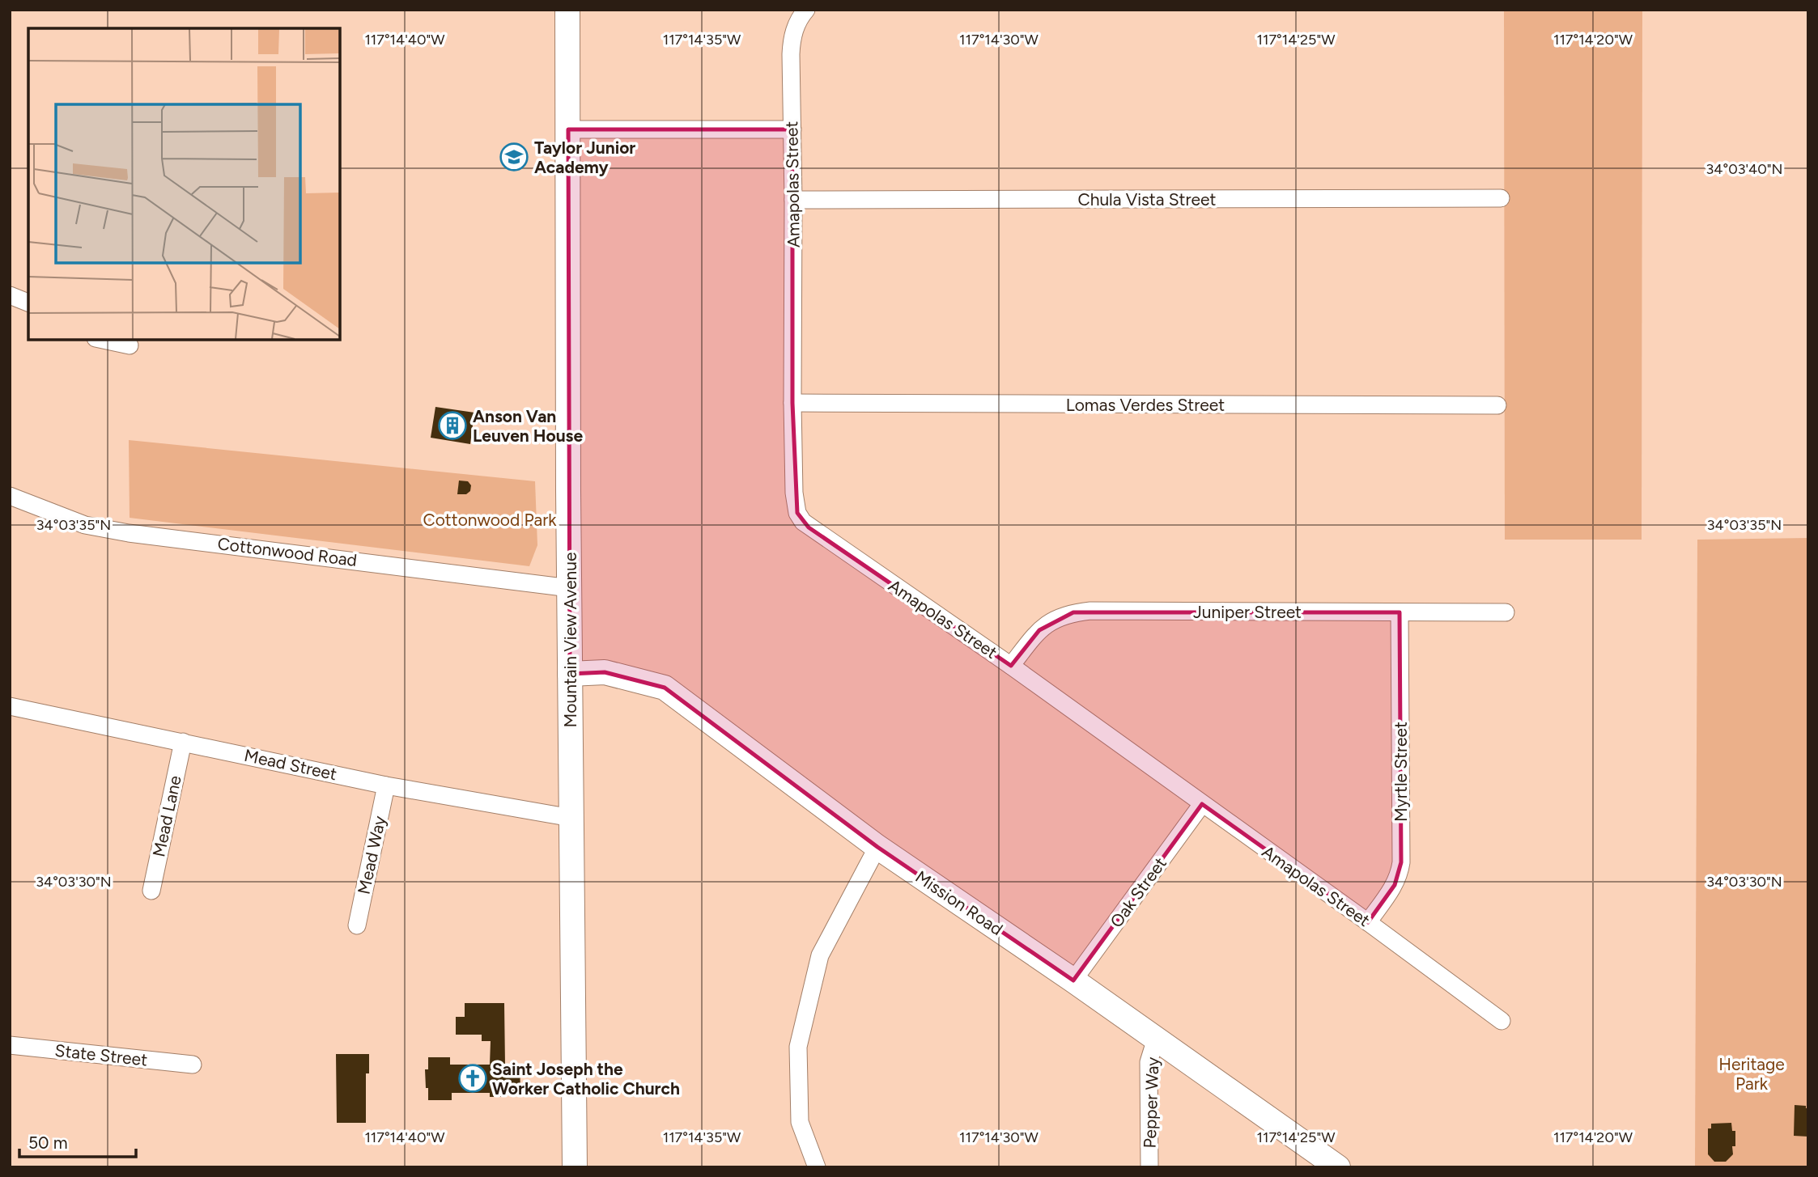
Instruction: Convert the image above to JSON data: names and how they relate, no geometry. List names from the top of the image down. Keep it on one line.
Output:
{"streets":{"main road":["Mountain View Avenue","Mission Road"],"street":["Amapolas Street","Chula Vista Street","Lomas Verdes Street","Cottonwood Road","Juniper Street","Mead Street","Myrtle Street","Mead Lane","Mead Way","Oak Street","State Street","Pepper Way"]},"crossings":[["Amapolas Street","Chula Vista Street"],["Amapolas Street","Lomas Verdes Street"],["Amapolas Street","Juniper Street"],["Amapolas Street","Myrtle Street"],["Amapolas Street","Oak Street"],["Cottonwood Road","Mountain View Avenue"],["Juniper Street","Myrtle Street"],["Mountain View Avenue","Mead Street"],["Mountain View Avenue","Mission Road"],["Mead Street","Mead Lane"],["Mead Street","Mead Way"],["Oak Street","Mission Road"],["Mission Road","Pepper Way"]],"parks":["Cottonwood Park","Heritage Park"],"places":{"school or university":["Taylor Junior Academy"],"building":["Anson Van Leuven House"],"church":["Saint Joseph the Worker Catholic Church"]},"scale_bar":"50 m","coordinates":["117°14'40\"W","117°14'35\"W","117°14'30\"W","117°14'25\"W","117°14'20\"W","34°03'40\"N","34°03'35\"N","34°03'30\"N"]}
